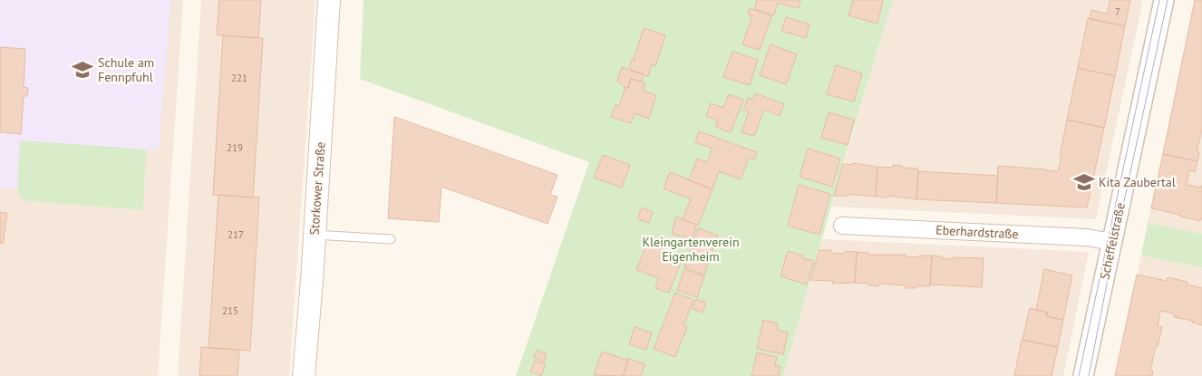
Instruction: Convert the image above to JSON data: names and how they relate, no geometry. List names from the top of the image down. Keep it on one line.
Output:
{"streets":{"main road":["Storkower Straße"],"street":["Eberhardstraße","Scheffelstraße"]},"crossings":[["Eberhardstraße","Scheffelstraße"]],"parks":["Kleingartenverein Eigenheim"],"places":{"school or university":["Schule am Fennpfuhl","Kita Zaubertal"]},"house_numbers":["7","221","219","217","215"]}
